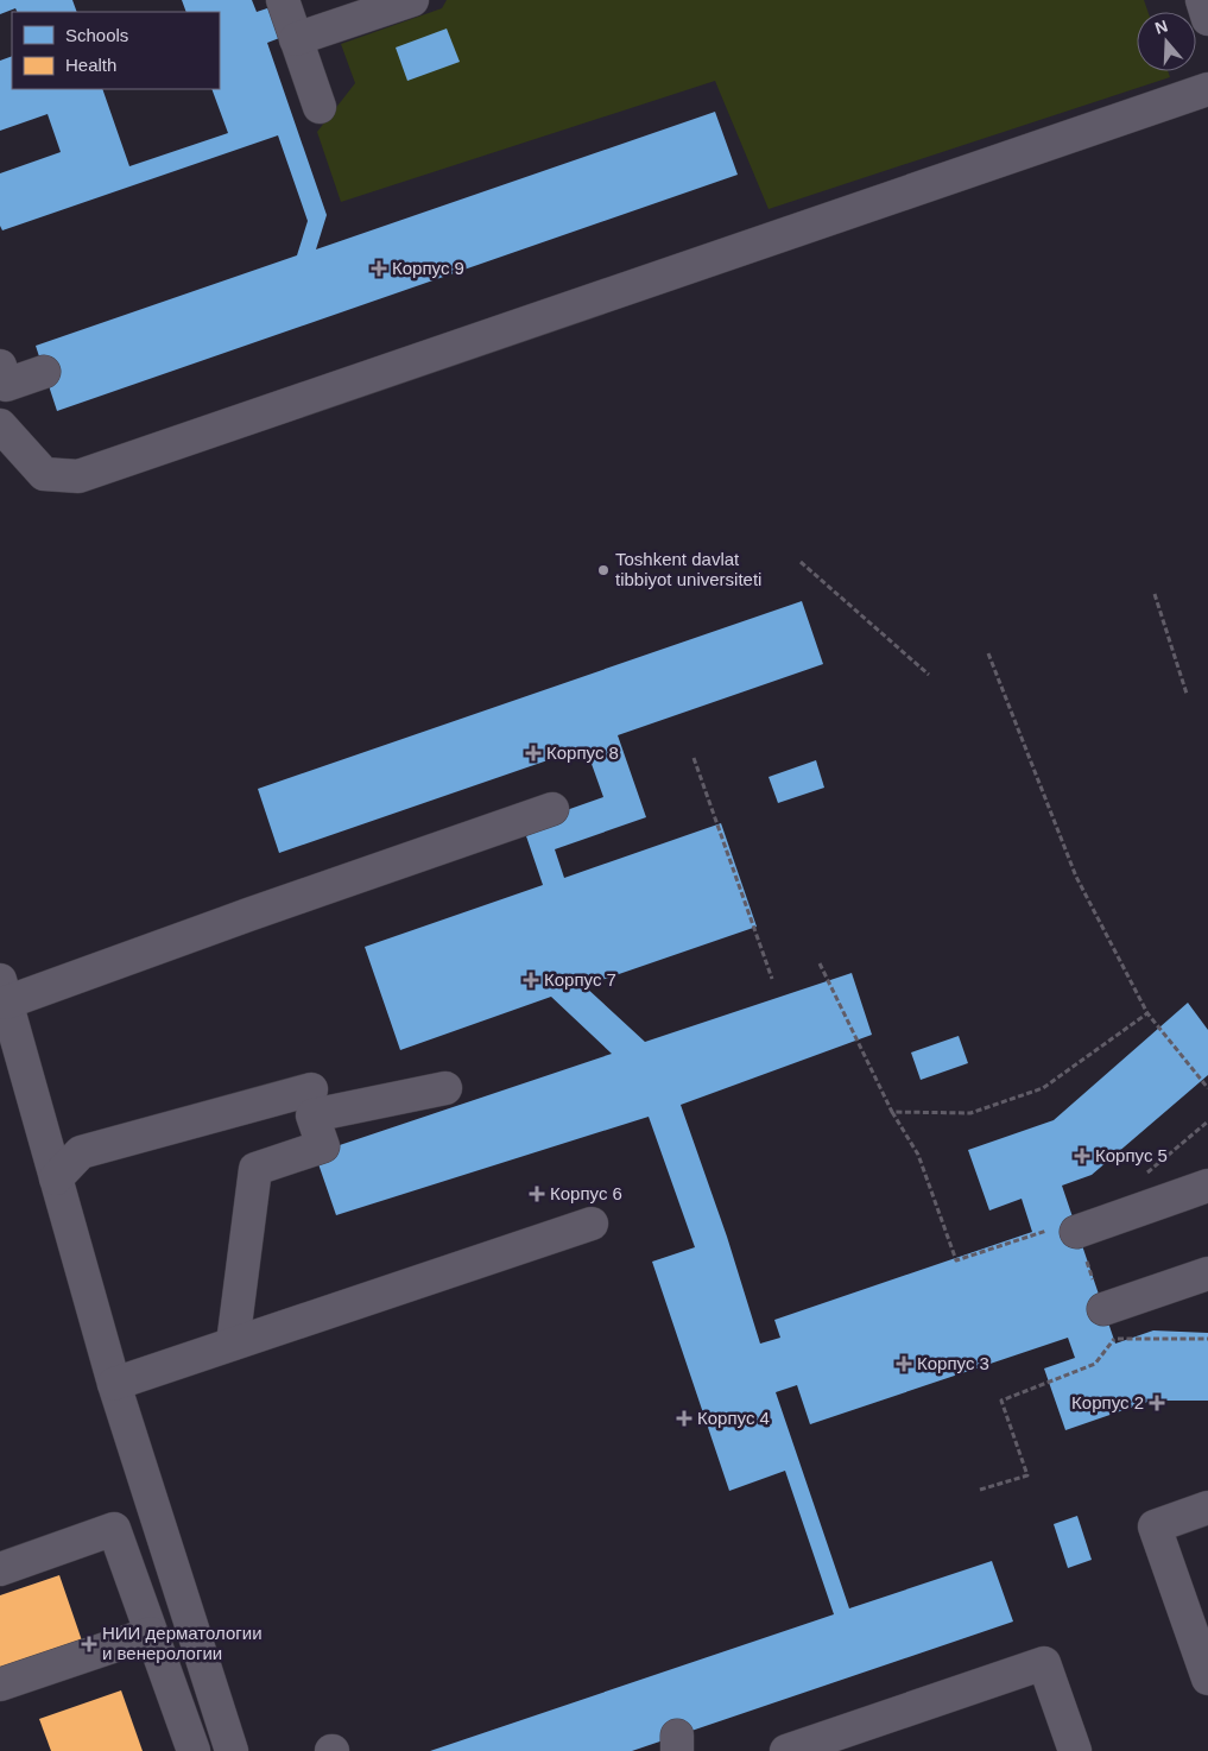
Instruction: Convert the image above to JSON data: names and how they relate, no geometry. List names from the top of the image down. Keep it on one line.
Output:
{"places":{"health":["Корпус 9","Корпус 8","Корпус 7","Корпус 5","Корпус 6","Корпус 3","Корпус 2","Корпус 4","НИИ дерматологии и венерологии"],"other":["Toshkent davlat tibbiyot universiteti"]},"legend":["Schools","Health"],"north":"top"}
